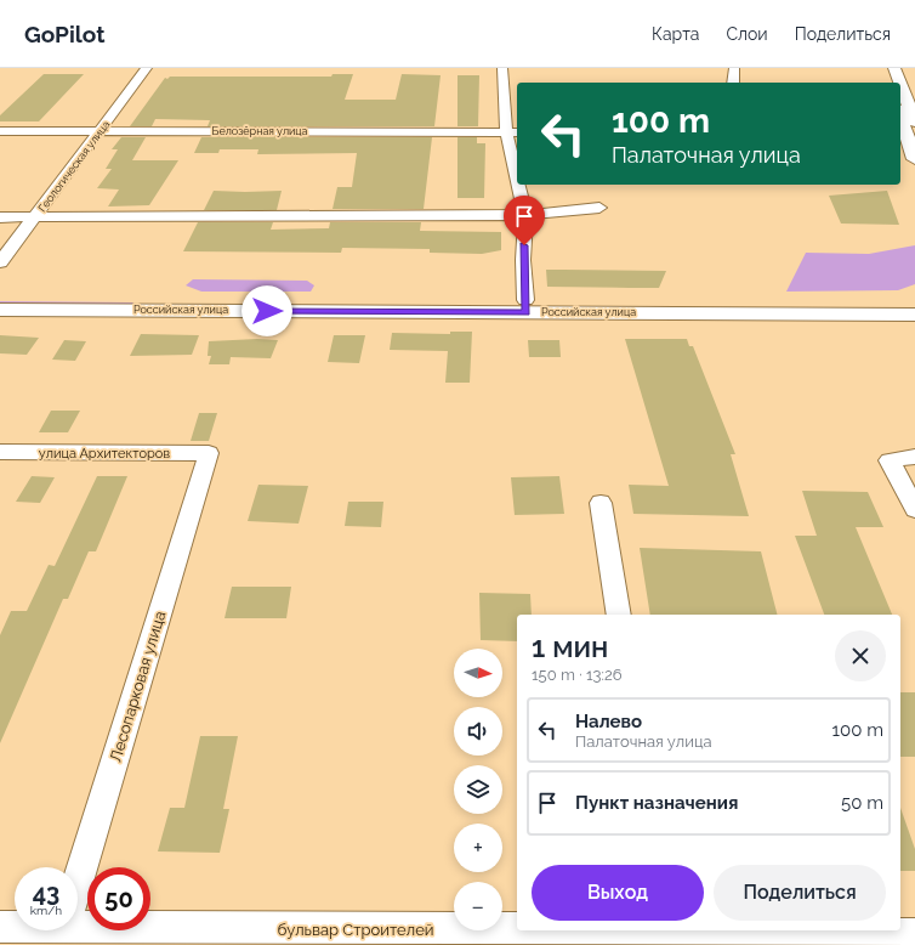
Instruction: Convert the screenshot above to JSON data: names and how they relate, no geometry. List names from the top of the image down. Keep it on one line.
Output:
{"streets":{"main road":["Российская улица"],"street":["Белозёрная улица","Геологическая улица","улица Архитекторов","Лесопарковая улица","бульвар Строителей"]},"crossings":[["Белозёрная улица","Геологическая улица"],["улица Архитекторов","Лесопарковая улица"]],"north":"right","page":{"header":"GoPilot","nav":["Карта","Слои","Поделиться"],"turn":["100 m","Палаточная улица"],"heading":["1 мин","150 m · 13:26"],"map_buttons":["+","−"],"list":[{"name":"Налево","note":"Палаточная улица","value":"100 m"},{"name":"Пункт назначения","value":"50 m"}],"buttons":["Выход","Поделиться"],"speed":"43 km/h","limit":"50"}}
